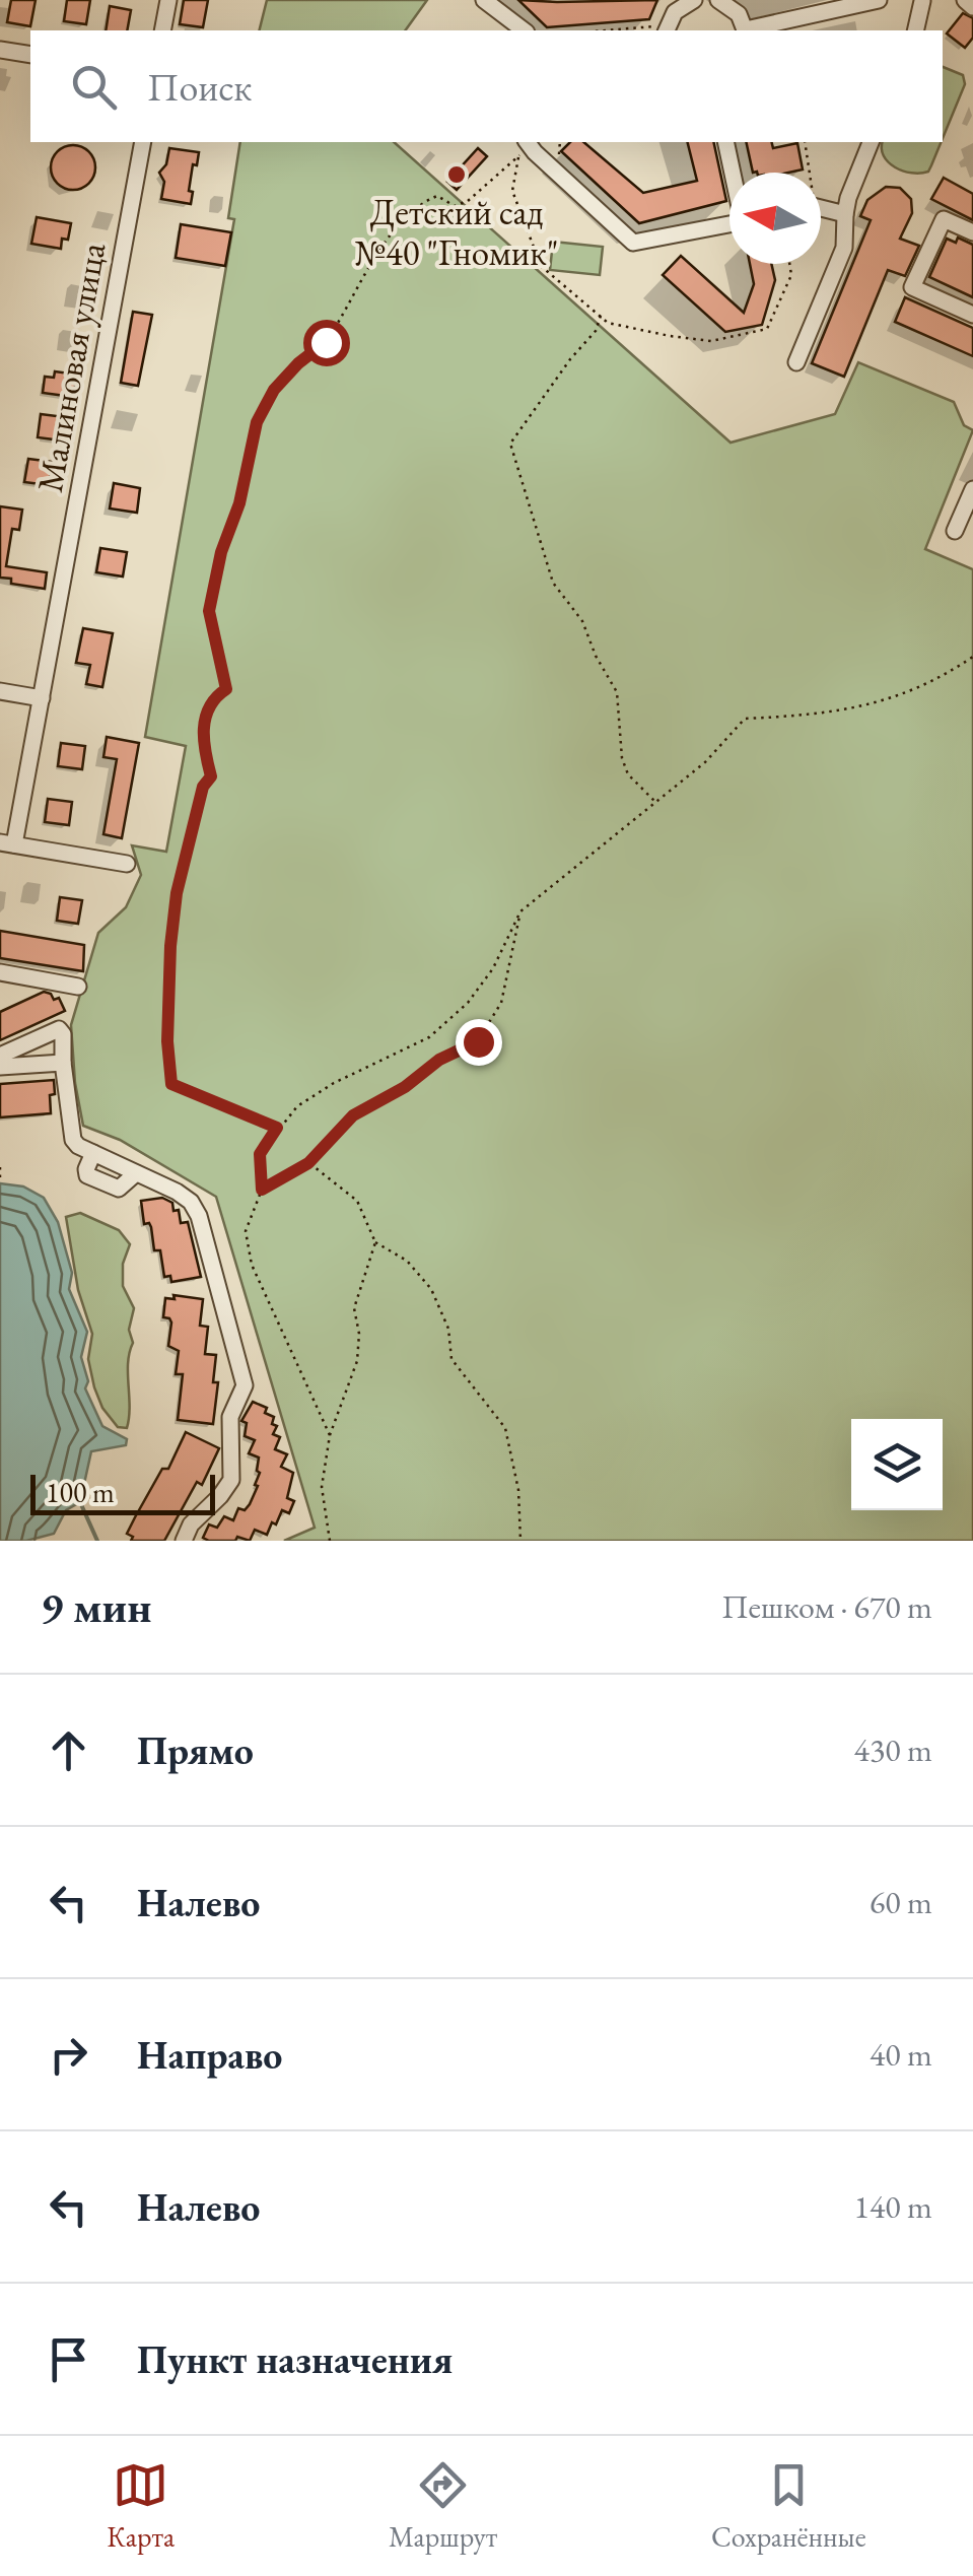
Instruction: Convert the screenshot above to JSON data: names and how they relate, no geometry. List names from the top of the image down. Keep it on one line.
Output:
{"streets":{"street":["Малиновая улица"]},"places":["Детский сад №40 \"Гномик\""],"scale_bar":"100 m","north":"left","page":{"search":"Поиск","scale":"100 m","heading":["9 мин","Пешком · 670 m"],"list":[["Прямо","430 m"],["Налево","60 m"],["Направо","40 m"],["Налево","140 m"],"Пункт назначения"],"nav":["Карта","Маршрут","Сохранённые"]}}
